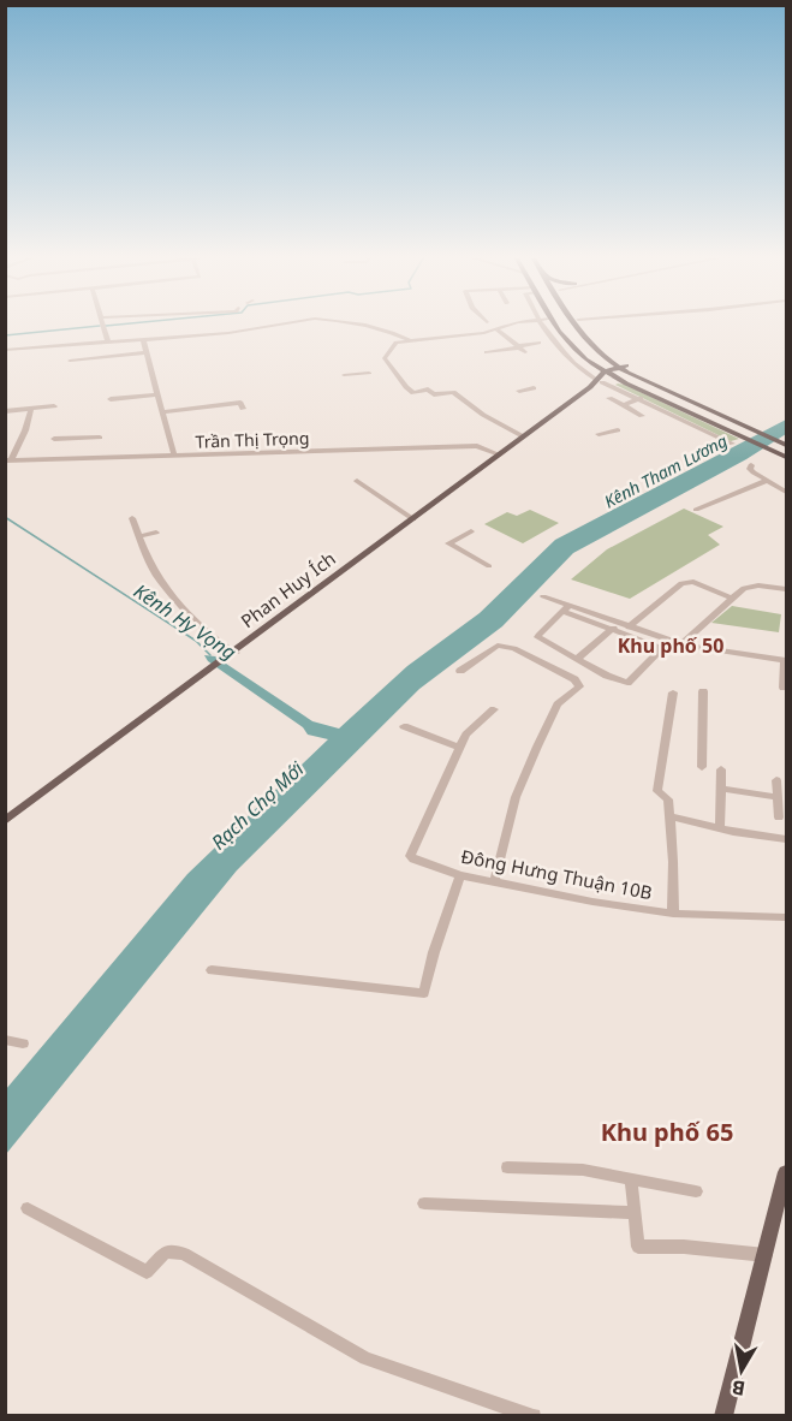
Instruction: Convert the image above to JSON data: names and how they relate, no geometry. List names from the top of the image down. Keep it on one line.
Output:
{"streets":{"main road":["Phan Huy Ích"],"street":["Trần Thị Trọng","Đông Hưng Thuận 10B"]},"crossings":[["Trần Thị Trọng","Phan Huy Ích"]],"districts":["Khu phố 50","Khu phố 65"],"water":["Kênh Tham Lương","Kênh Hy Vọng","Rạch Chợ Mới"],"north":"bottom"}
